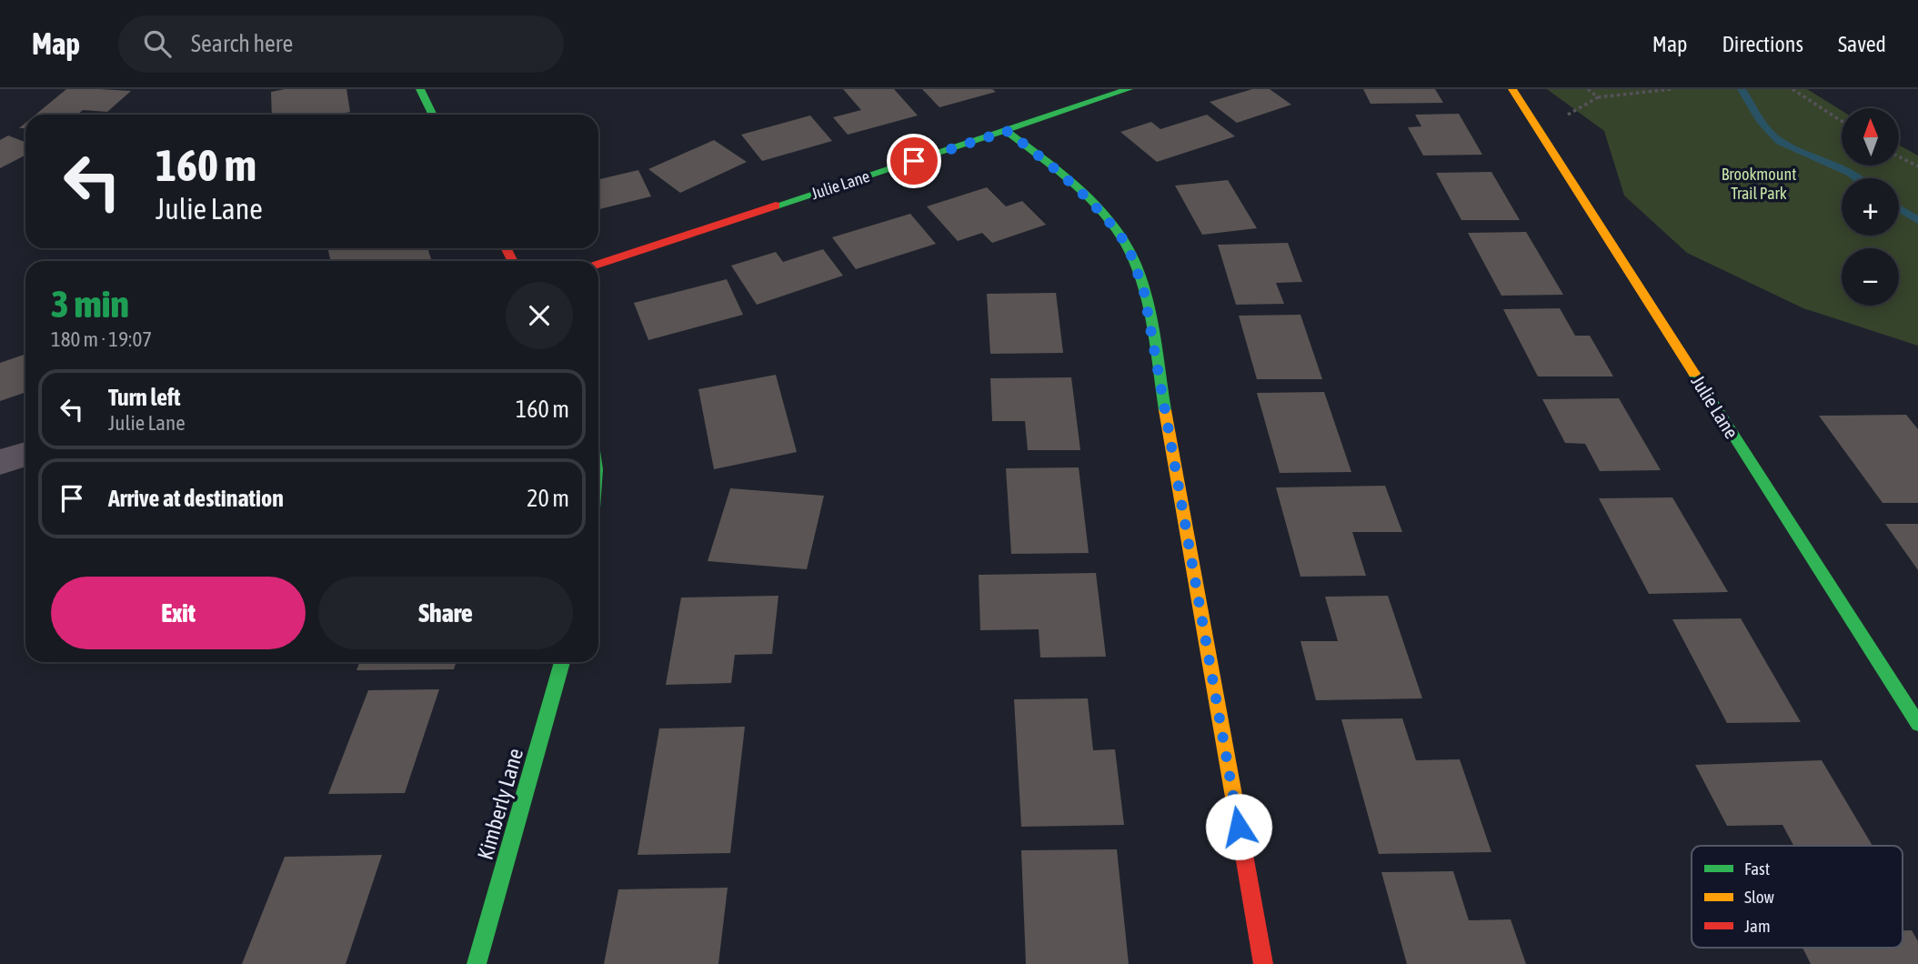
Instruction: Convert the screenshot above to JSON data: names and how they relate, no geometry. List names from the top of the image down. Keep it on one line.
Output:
{"streets":{"street":["Julie Lane","Kimberly Lane"]},"parks":["Brookmount Trail Park"],"legend":["Fast","Slow","Jam"],"north":"top","page":{"header":"Map","search":"Search here","nav":["Map","Directions","Saved"],"map_buttons":["+","−"],"turn":["160 m","Julie Lane"],"heading":["3 min","180 m · 19:07"],"list":[{"name":"Turn left","note":"Julie Lane","value":"160 m"},{"name":"Arrive at destination","value":"20 m"}],"buttons":["Exit","Share"]}}
